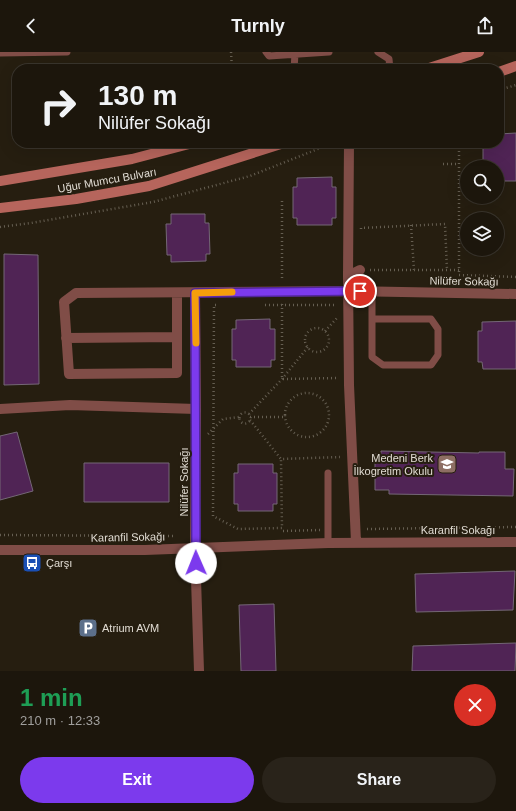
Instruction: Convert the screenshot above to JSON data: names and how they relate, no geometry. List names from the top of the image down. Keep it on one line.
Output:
{"streets":{"main road":["Uğur Mumcu Bulvarı"],"street":["Nilüfer Sokağı","Karanfil Sokağı"]},"crossings":[["Nilüfer Sokağı","Karanfil Sokağı"]],"places":{"school or university":["Medeni Berk İlkogretim Okulu"],"bus stop":["Çarşı"],"parking":["Atrium AVM"]},"page":{"header":"Turnly","turn":["130 m","Nilüfer Sokağı"],"heading":["1 min","210 m · 12:33"],"buttons":["Exit","Share"]}}
